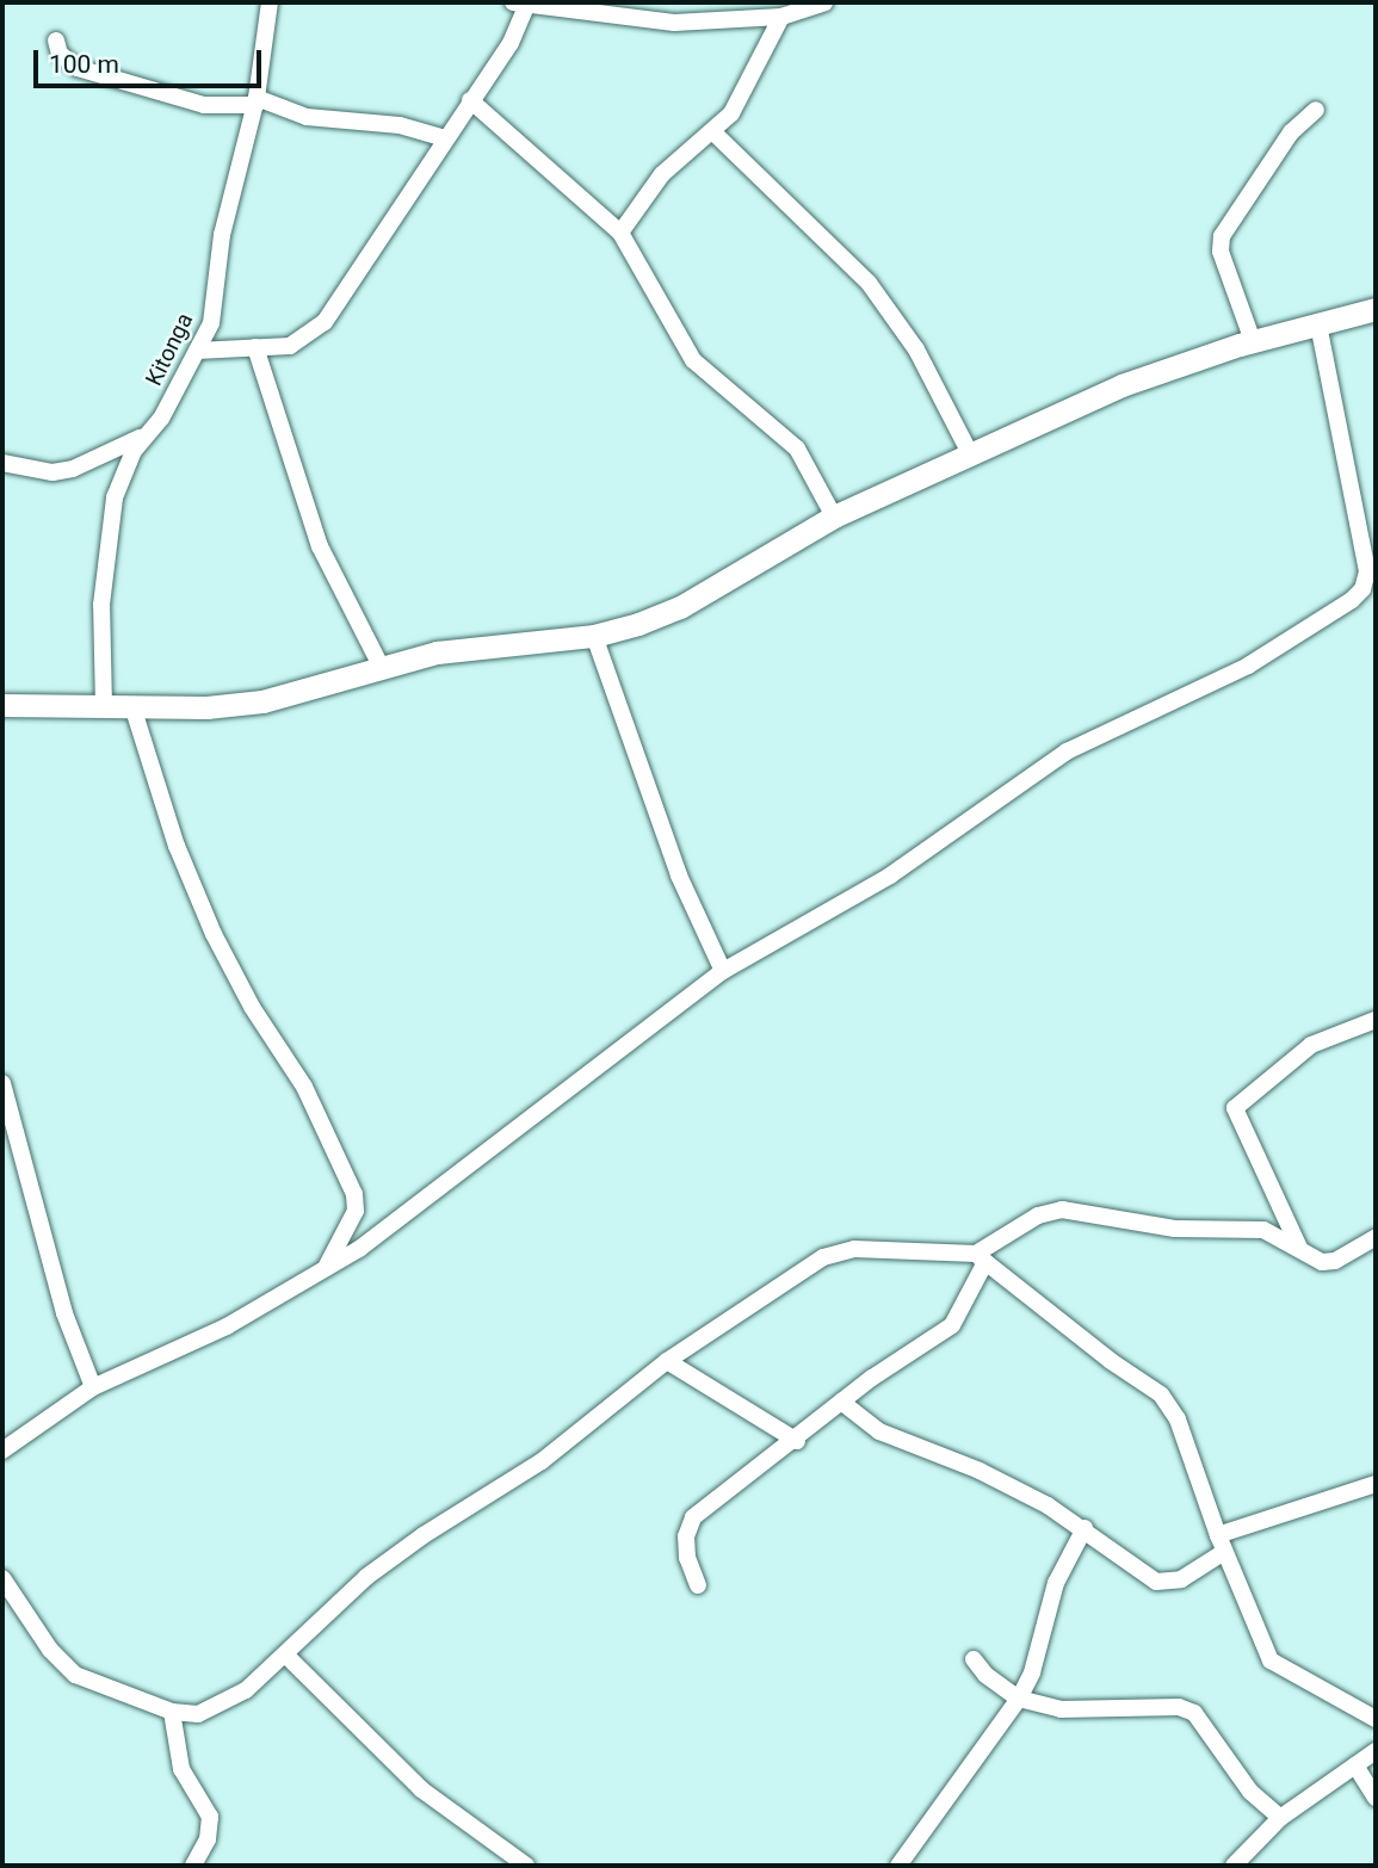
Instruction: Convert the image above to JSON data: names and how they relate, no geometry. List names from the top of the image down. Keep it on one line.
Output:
{"streets":{"street":["Kitonga"]},"scale_bar":"100 m"}
